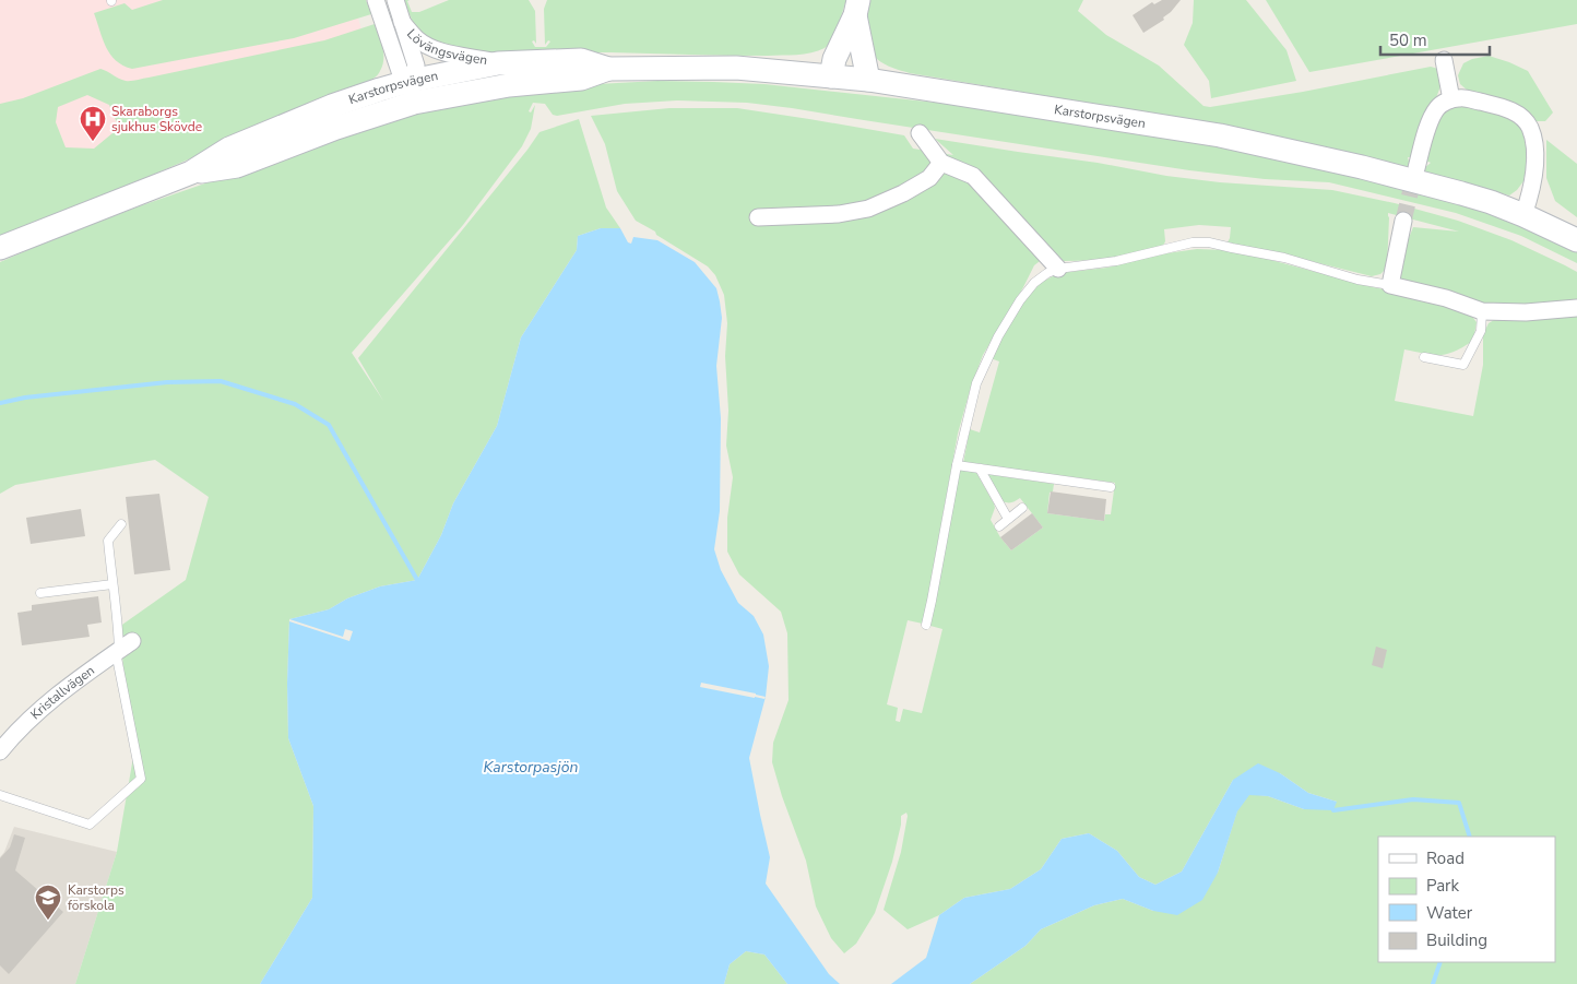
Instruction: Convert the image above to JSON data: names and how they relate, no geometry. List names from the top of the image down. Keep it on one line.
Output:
{"streets":{"main road":["Karstorpsvägen"],"street":["Lövängsvägen","Kristallvägen"]},"crossings":[["Lövängsvägen","Karstorpsvägen"]],"water":["Karstorpasjön"],"places":{"hospital":["Skaraborgs sjukhus Skövde"],"school or university":["Karstorps förskola"]},"legend":["Road","Park","Water","Building"],"scale_bar":"50 m"}
